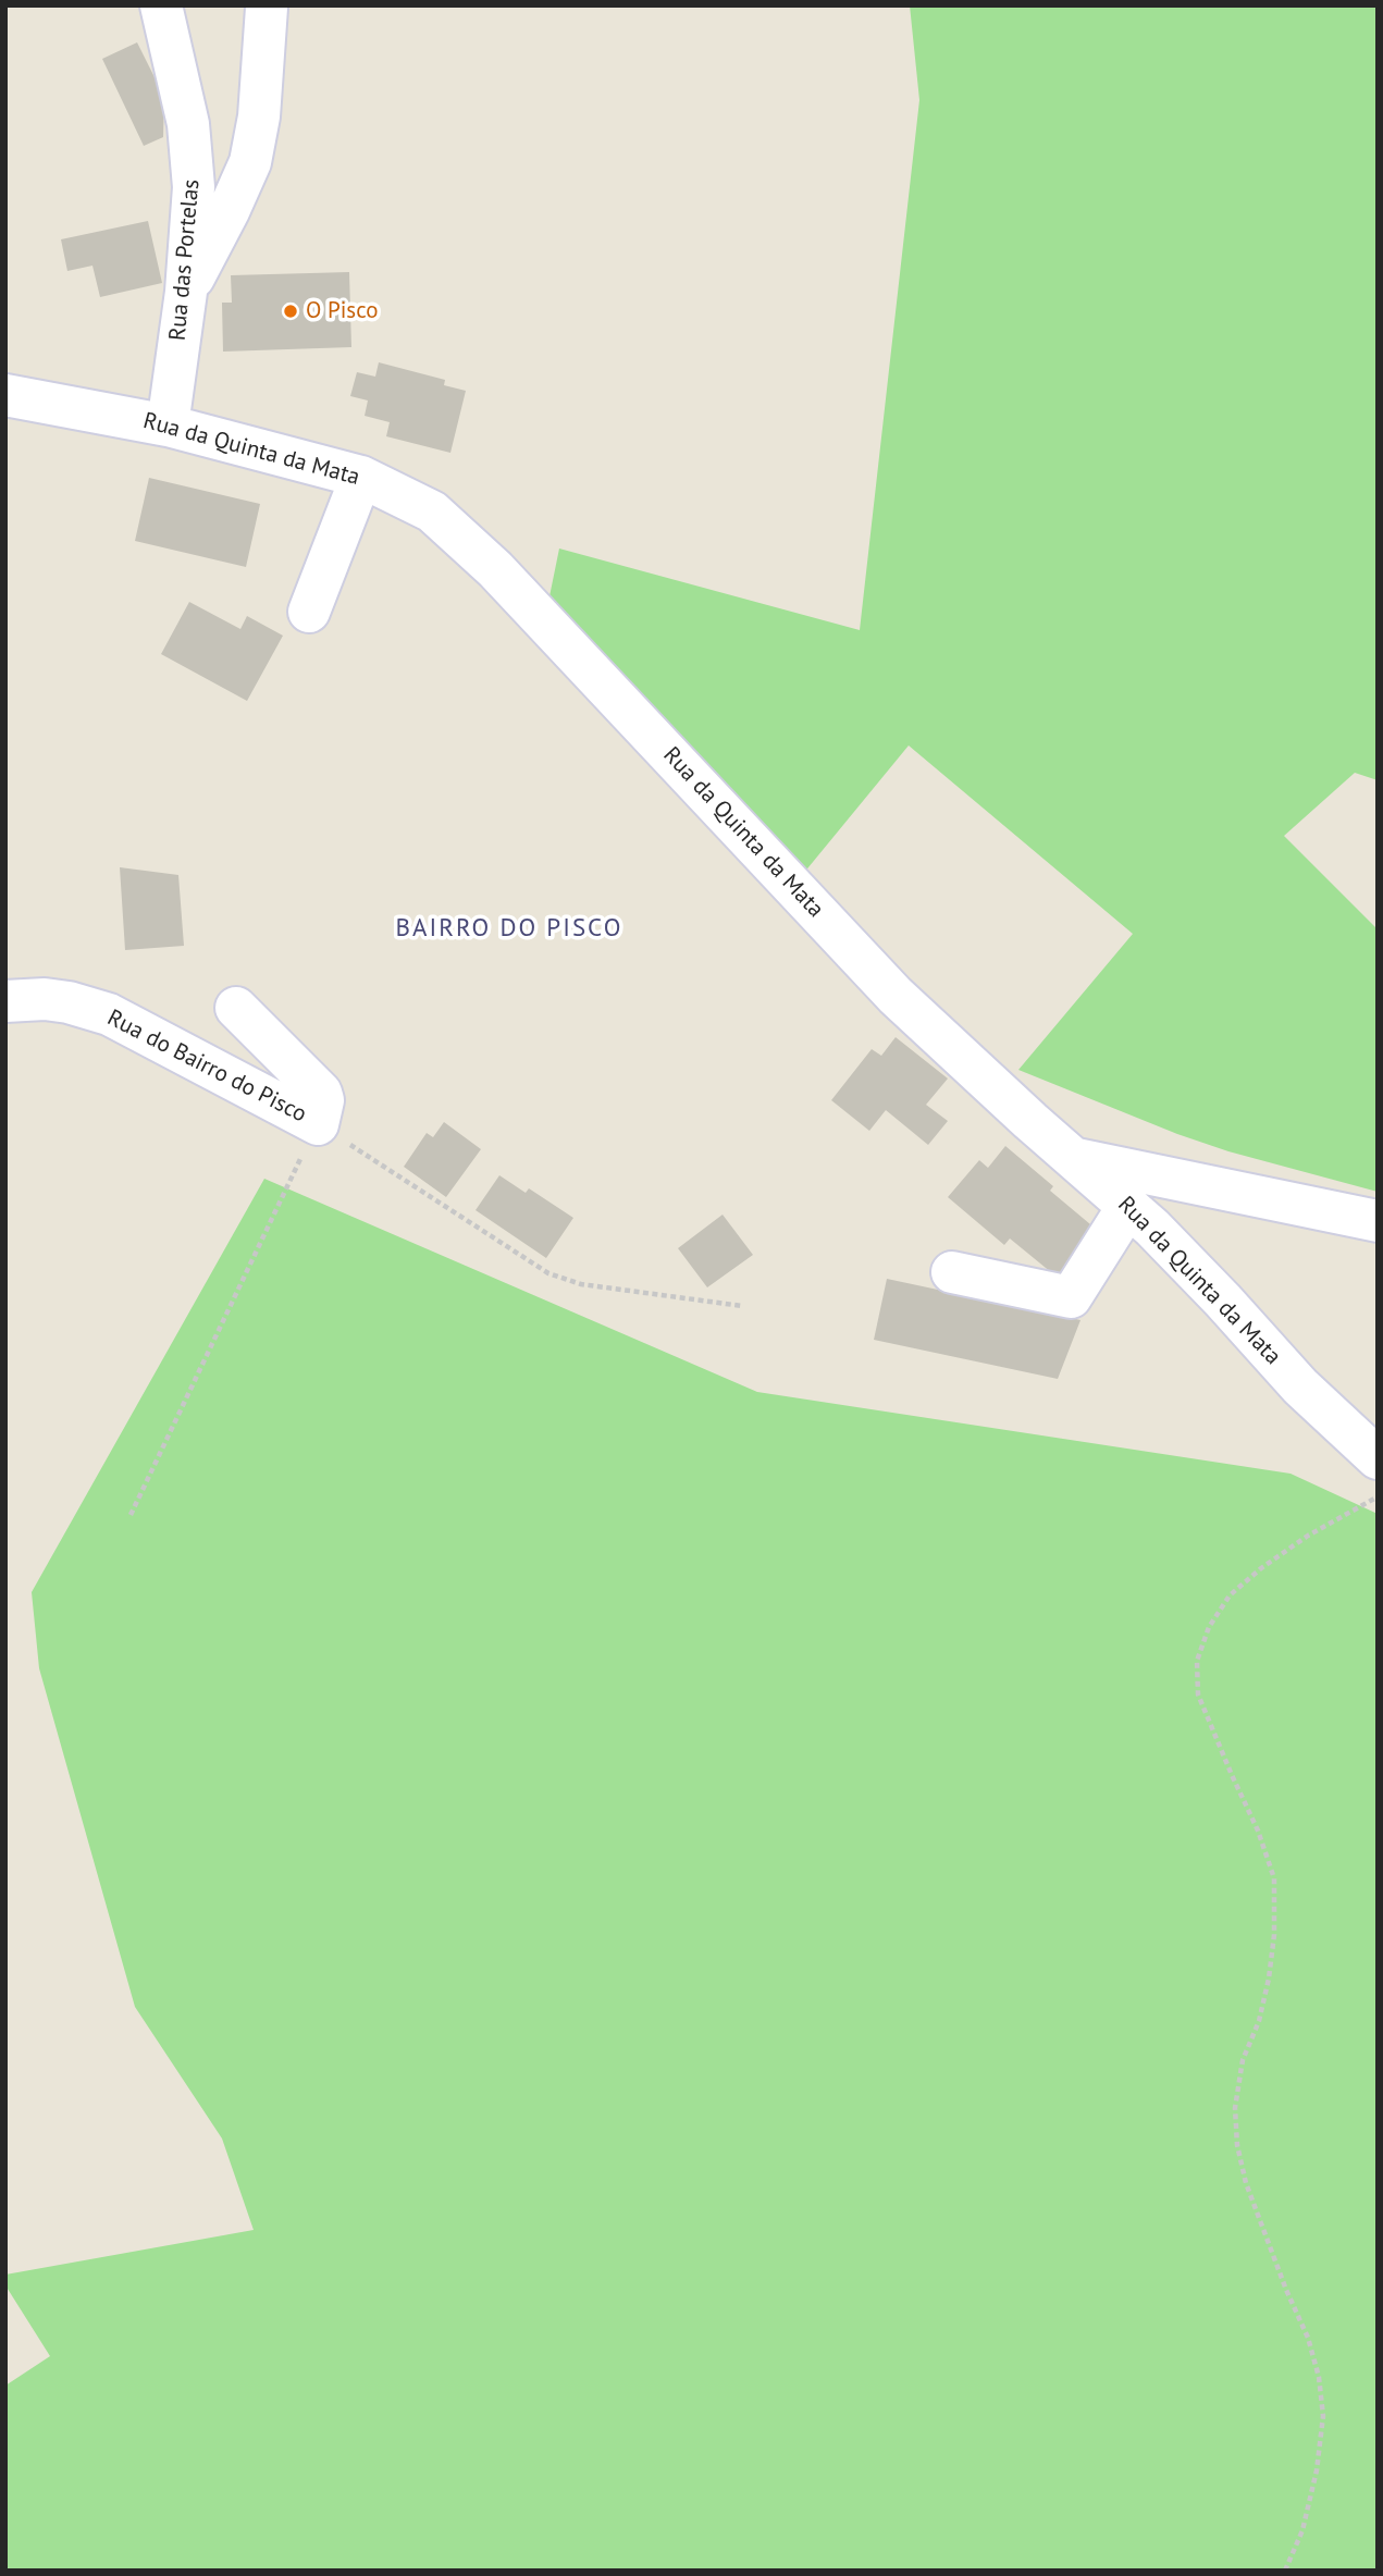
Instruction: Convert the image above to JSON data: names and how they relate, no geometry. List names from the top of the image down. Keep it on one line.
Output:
{"streets":{"street":["Rua das Portelas","Rua da Quinta da Mata","Rua do Bairro do Pisco"]},"crossings":[["Rua das Portelas","Rua da Quinta da Mata"]],"districts":["BAIRRO DO PISCO"],"places":["O Pisco"]}
